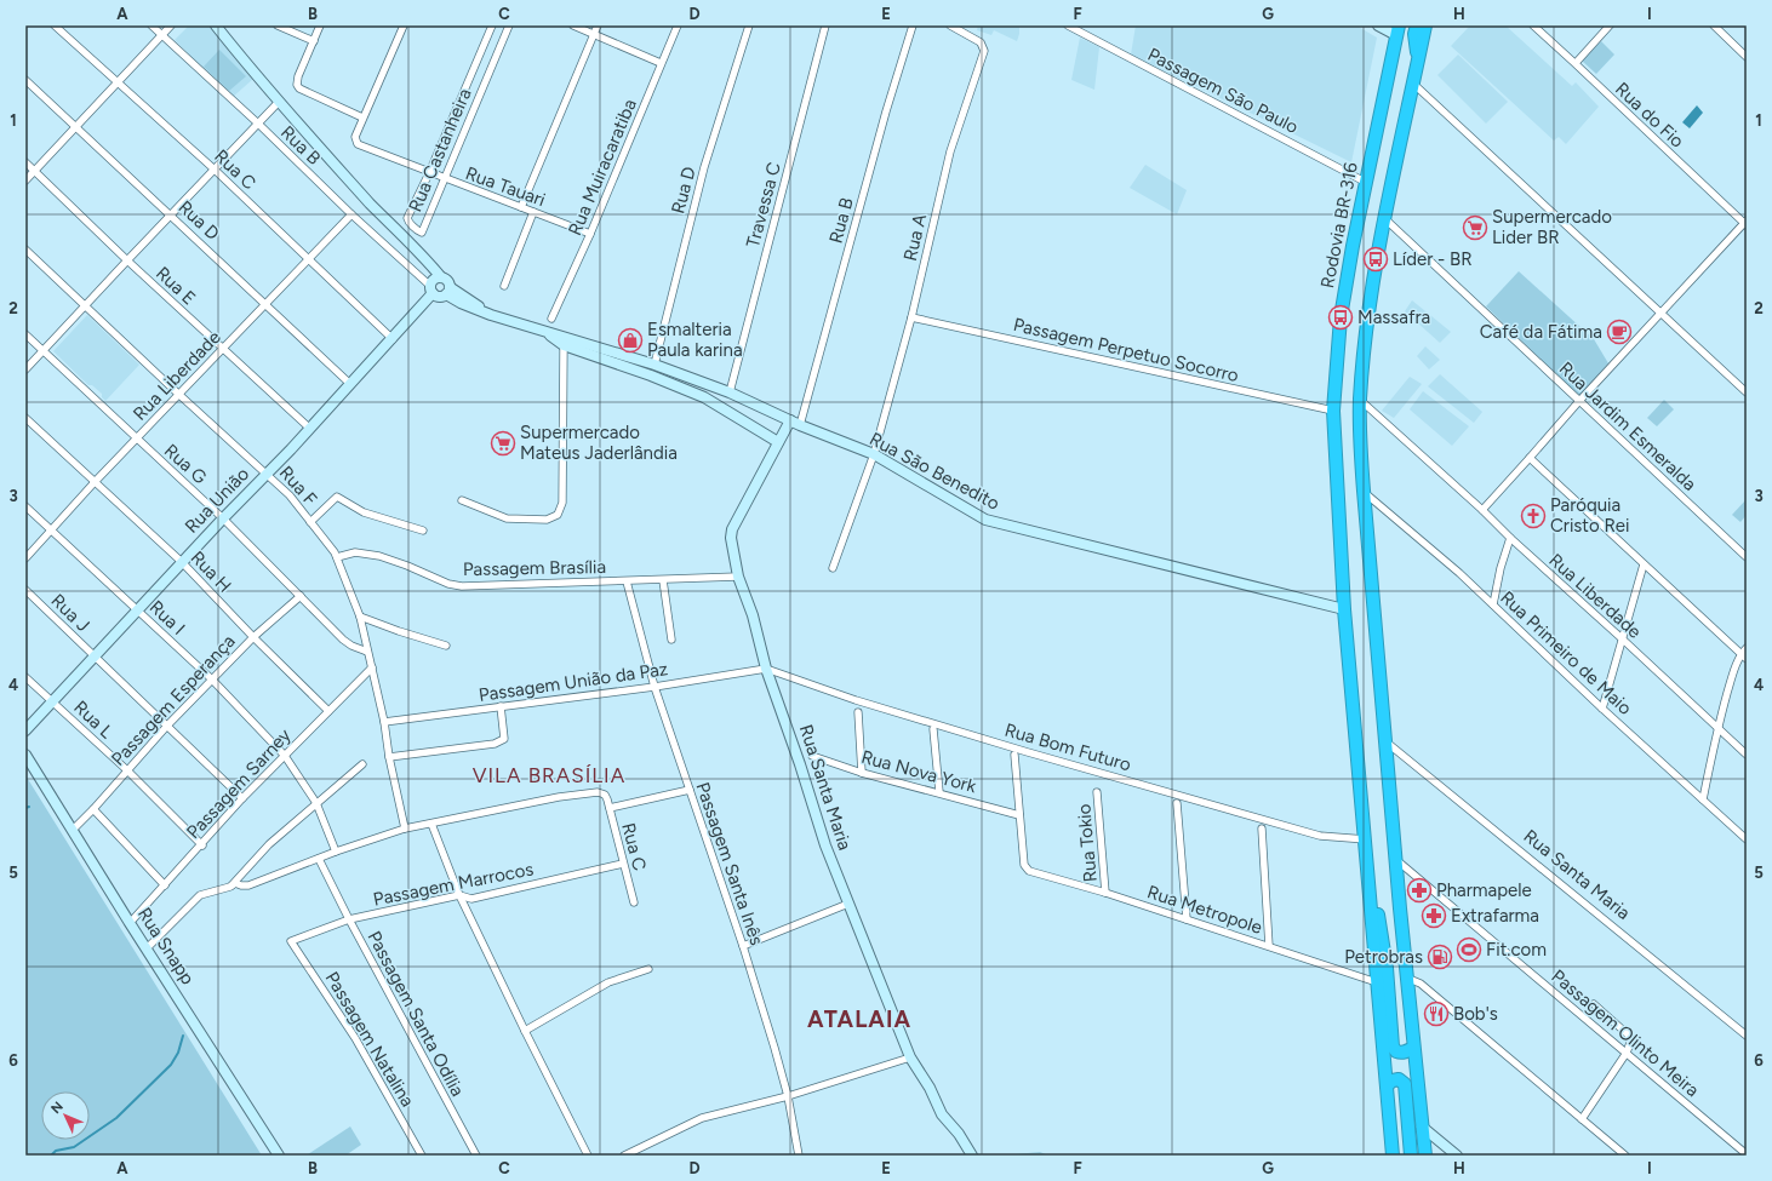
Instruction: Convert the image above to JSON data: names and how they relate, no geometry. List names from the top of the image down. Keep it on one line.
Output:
{"streets":{"highway":["Rodovia BR-316"],"street":["Passagem São Paulo","Rua do Fio","Rua B","Rua Castanheira","Rua Muiracaratiba","Rua C","Rua Tauari","Rua D","Travessa C","Rua A","Rua E","Passagem Perpetuo Socorro","Rua Liberdade","Rua Jardim Esmeralda","Rua G","Rua São Benedito","Rua F","Rua União","Passagem Brasília","Rua H","Rua J","Rua I","Rua Primeiro de Maio","Passagem União da Paz","Passagem Esperança","Rua L","Rua Bom Futuro","Rua Nova York","Passagem Sarney","Rua Santa Maria","Rua Tokio","Passagem Santa Inês","Passagem Marrocos","Rua Metropole","Rua Snapp","Passagem Santa Odília","Passagem Olinto Meira","Passagem Natalina"]},"crossings":[["Passagem São Paulo","Rodovia BR-316"],["Rua B","Rua Liberdade"],["Rua B","Rua São Benedito"],["Rua B","Rua União"],["Rua Castanheira","Rua Tauari"],["Rua Muiracaratiba","Rua Tauari"],["Rua C","Rua Liberdade"],["Rua C","Rua União"],["Rua C","Passagem Marrocos"],["Rua D","Rua Liberdade"],["Rua D","Rua São Benedito"],["Rua D","Rua União"],["Travessa C","Rua São Benedito"],["Rodovia BR-316","Passagem Perpetuo Socorro"],["Rodovia BR-316","Rua São Benedito"],["Rodovia BR-316","Rua Bom Futuro"],["Rodovia BR-316","Rua Metropole"],["Rua A","Passagem Perpetuo Socorro"],["Rua A","Rua São Benedito"],["Rua E","Rua Liberdade"],["Rua E","Rua União"],["Rua Liberdade","Rua G"],["Rua Liberdade","Rua F"],["Rua Liberdade","Rua H"],["Rua Liberdade","Rua I"],["Rua G","Rua F"],["Rua G","Rua União"],["Rua G","Passagem Esperança"],["Rua São Benedito","Rua União"],["Rua São Benedito","Rua Santa Maria"],["Rua F","Rua União"],["Rua F","Passagem Brasília"],["Rua F","Passagem União da Paz"],["Rua F","Passagem Sarney"],["Rua União","Rua H"],["Rua União","Rua J"],["Rua União","Rua I"],["Rua União","Rua L"],["Passagem Brasília","Rua Santa Maria"],["Passagem Brasília","Passagem Santa Inês"],["Rua H","Passagem Esperança"],["Rua H","Passagem Sarney"],["Rua I","Passagem Esperança"],["Rua I","Passagem Sarney"],["Passagem União da Paz","Rua Bom Futuro"],["Passagem União da Paz","Rua Santa Maria"],["Passagem União da Paz","Passagem Santa Inês"],["Passagem Esperança","Rua L"],["Passagem Esperança","Rua Snapp"],["Rua L","Passagem Sarney"],["Rua Bom Futuro","Rua Santa Maria"],["Rua Nova York","Rua Metropole"],["Passagem Sarney","Rua Snapp"],["Rua Tokio","Rua Metropole"],["Passagem Marrocos","Passagem Santa Odília"],["Passagem Marrocos","Passagem Natalina"]],"districts":["VILA BRASÍLIA","ATALAIA"],"places":{"supermarket":["Supermercado Lider BR","Supermercado Mateus Jaderlândia"],"bus stop":["Líder - BR","Massafra"],"cafe":["Café da Fátima"],"shop":["Esmalteria Paula karina"],"church":["Paróquia Cristo Rei"],"pharmacy":["Pharmapele","Extrafarma"],"sports":["Fit.com"],"fuel station":["Petrobras"],"restaurant":["Bob's"]},"north":"top left","grid":{"columns":["A","B","C","D","E","F","G","H","I"],"rows":["1","2","3","4","5","6"]}}
